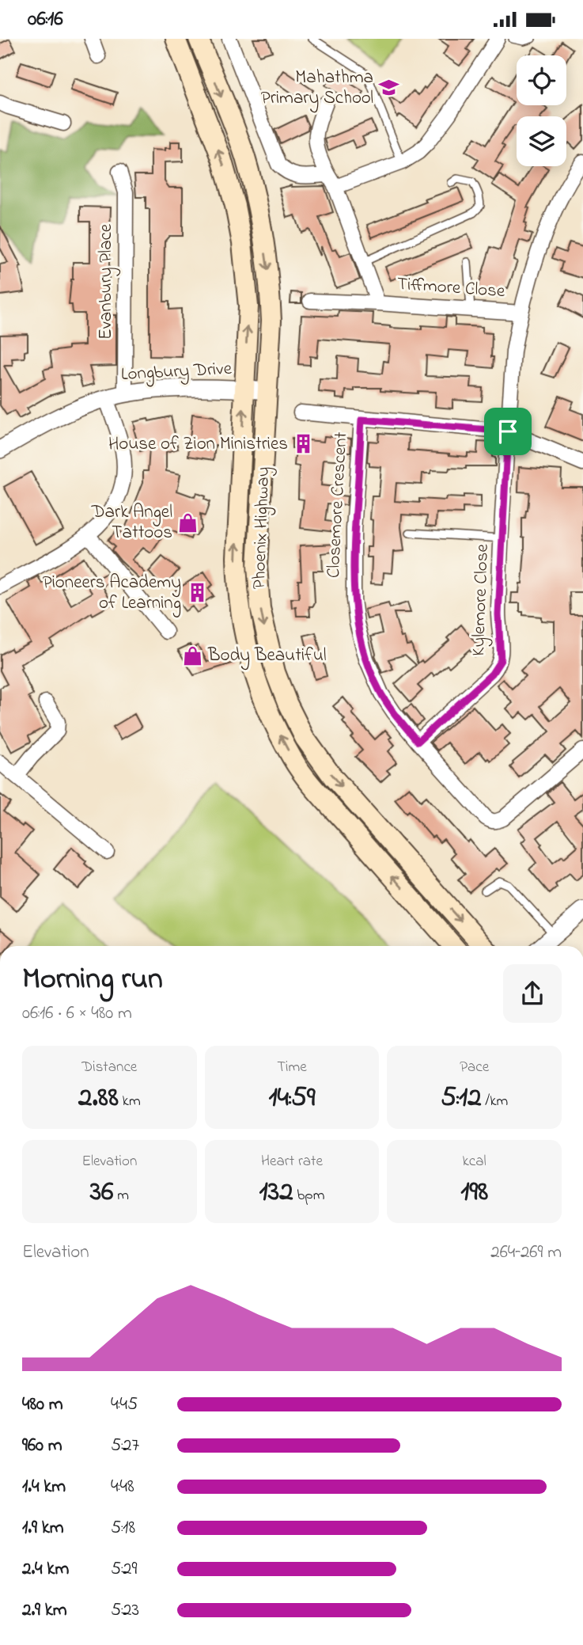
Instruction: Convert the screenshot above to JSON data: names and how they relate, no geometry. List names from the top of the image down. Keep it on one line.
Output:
{"streets":{"main road":["Phoenix Highway"],"street":["Evanbury Place","Tiffmore Close","Longbury Drive","Closemore Crescent","Kylemore Close"]},"crossings":[["Evanbury Place","Longbury Drive"],["Tiffmore Close","Kylemore Close"],["Longbury Drive","Phoenix Highway"],["Closemore Crescent","Kylemore Close"]],"places":{"school or university":["Mahathma Primary School"],"building":["House of Zion Ministries","Pioneers Academy of Learning"],"shop":["Dark Angel Tattoos","Body Beautiful"]},"page":{"status":"06:16","heading":["Morning run","06:16 · 6 × 480 m"],"stats":[["Distance","2.88 km"],["Time","14:59"],["Pace","5:12 /km"],["Elevation","36 m"],["Heart rate","132 bpm"],["kcal","198"]],"chart":["Elevation","264–269 m"],"list":[{"name":"480 m","note":"4:45"},{"name":"960 m","note":"5:27"},{"name":"1.4 km","note":"4:48"},{"name":"1.9 km","note":"5:18"},{"name":"2.4 km","note":"5:29"},{"name":"2.9 km","note":"5:23"}]}}
